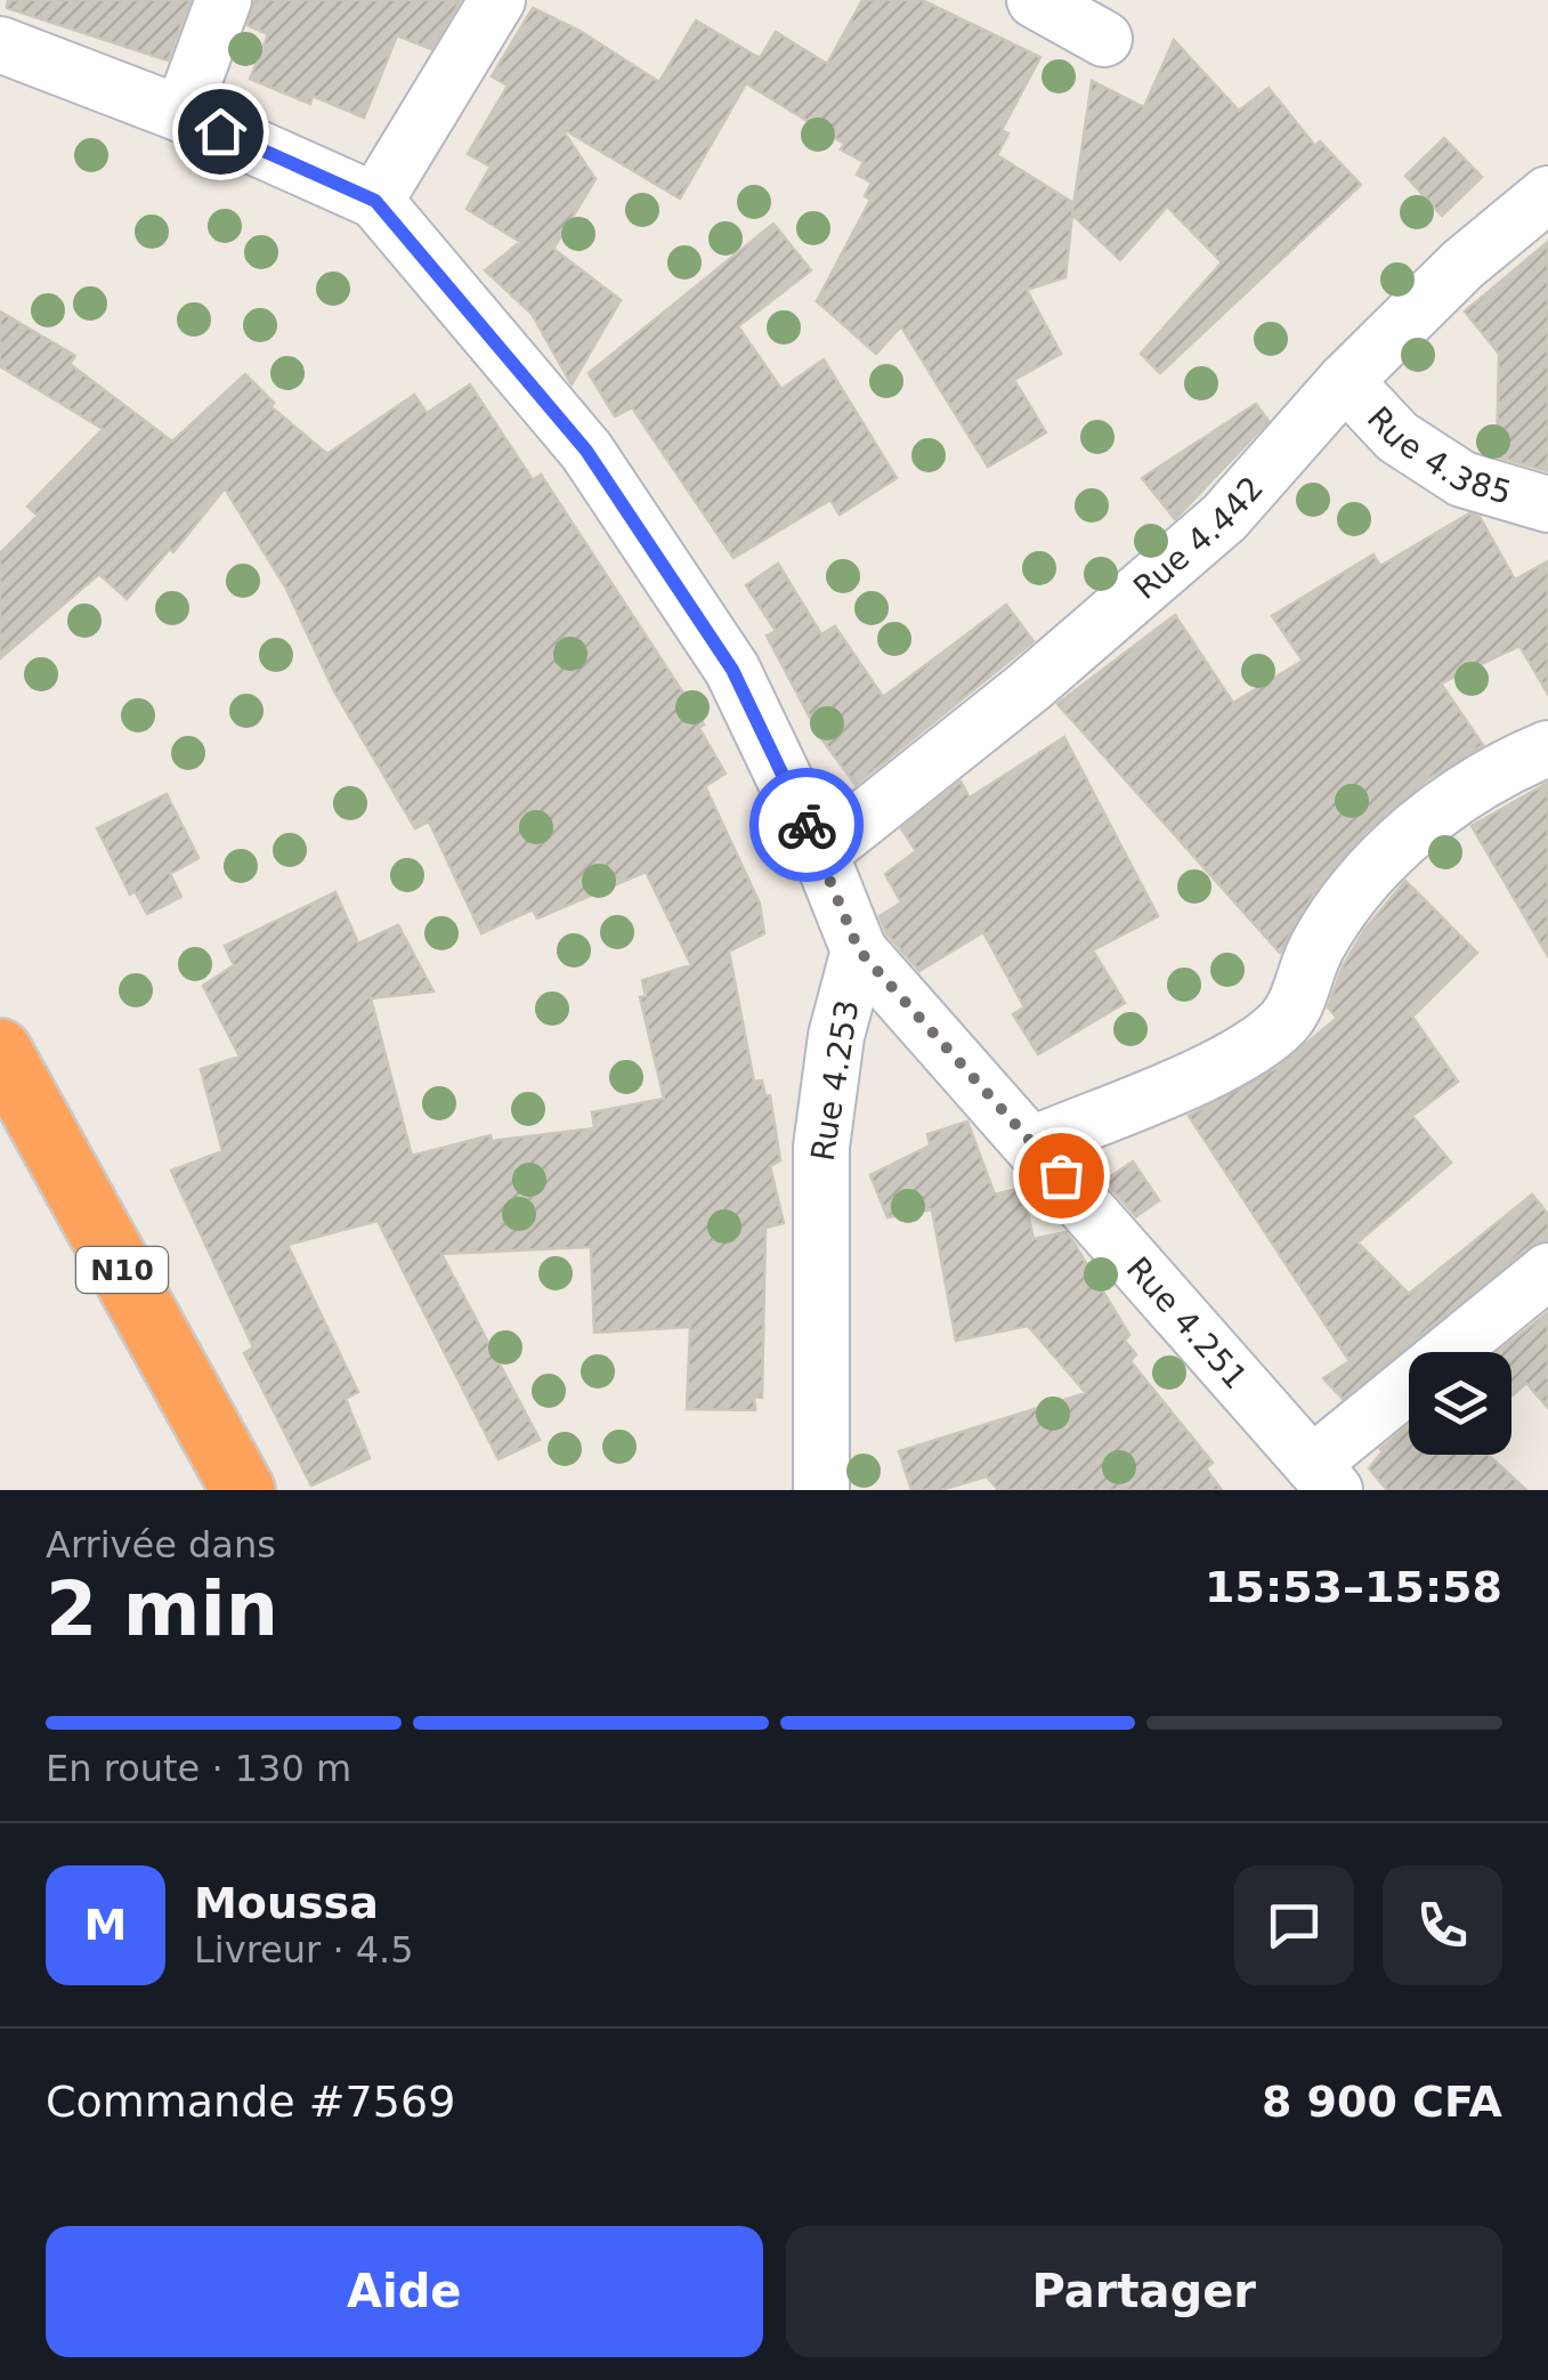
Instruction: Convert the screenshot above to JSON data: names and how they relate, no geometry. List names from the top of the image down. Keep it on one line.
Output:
{"streets":{"highway":["N10"],"street":["Rue 4.385","Rue 4.442","Rue 4.253","Rue 4.251"]},"crossings":[["Rue 4.385","Rue 4.442"],["Rue 4.253","Rue 4.251"]],"page":{"heading":["2 min","Arrivée dans","15:53–15:58"],"panel":["Moussa","Livreur · 4.5","Commande #7569","8 900 CFA"],"bar":"En route · 130 m","round":"M","buttons":["Aide","Partager"]}}
